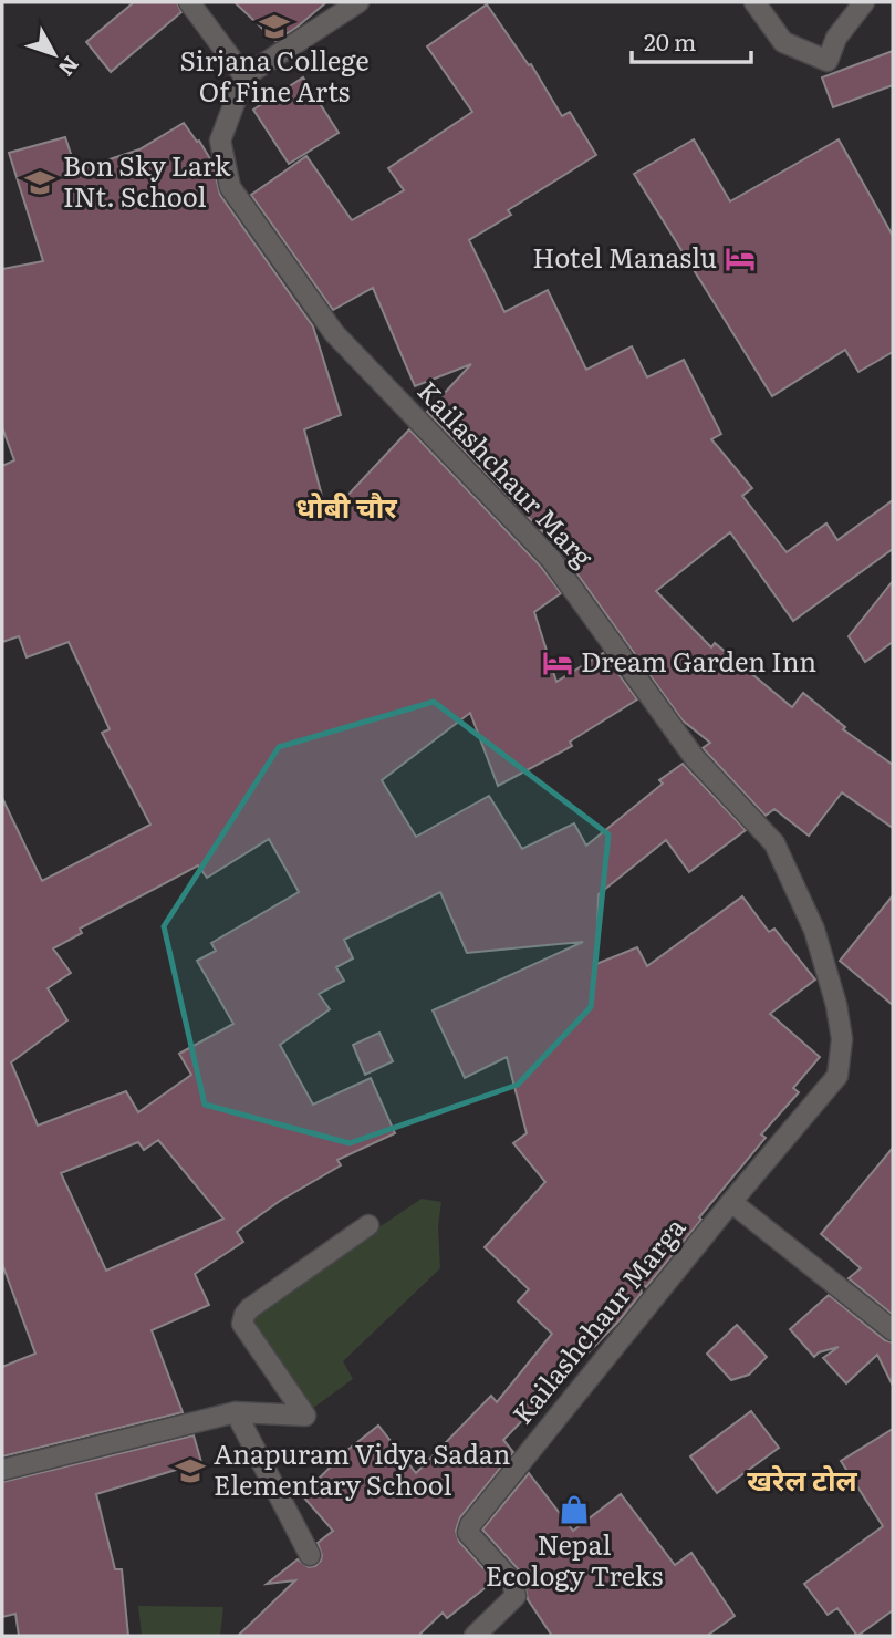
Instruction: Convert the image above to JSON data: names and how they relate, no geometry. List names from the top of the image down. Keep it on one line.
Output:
{"streets":{"street":["Kailashchaur Marg","Kailashchaur Marga"]},"crossings":[["Kailashchaur Marg","Kailashchaur Marga"]],"districts":["धोबी चौर","खरेल टोल"],"places":{"school or university":["Sirjana College Of Fine Arts","Bon Sky Lark INt. School","Anapuram Vidya Sadan Elementary School"],"hotel":["Hotel Manaslu","Dream Garden Inn"],"shop":["Nepal Ecology Treks"]},"scale_bar":"20 m","north":"bottom right"}
